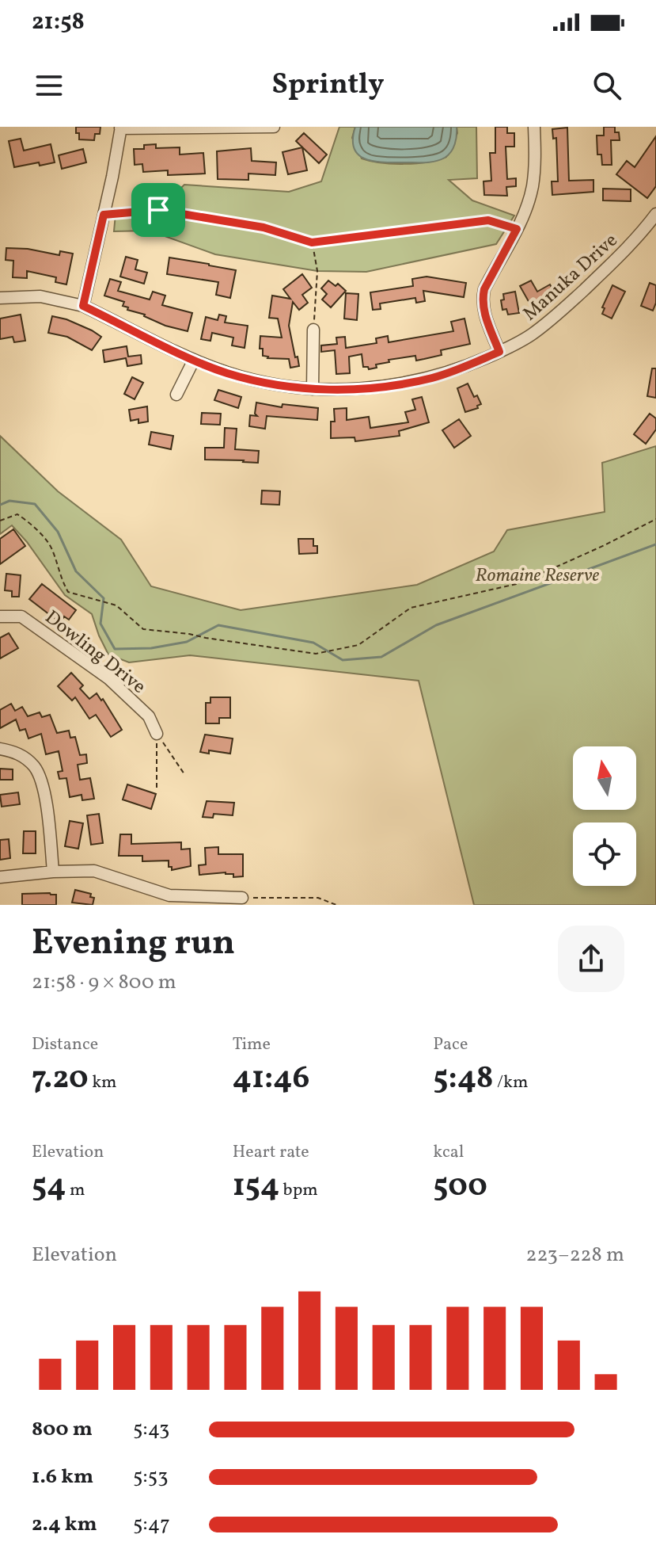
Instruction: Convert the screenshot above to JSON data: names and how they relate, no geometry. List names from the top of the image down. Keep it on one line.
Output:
{"streets":{"street":["Manuka Drive","Dowling Drive"]},"parks":["Romaine Reserve"],"north":"top","page":{"status":"21:58","header":"Sprintly","heading":["Evening run","21:58 · 9 × 800 m"],"stats":[["Distance","7.20 km"],["Time","41:46"],["Pace","5:48 /km"],["Elevation","54 m"],["Heart rate","154 bpm"],["kcal","500"]],"chart":["Elevation","223–228 m"],"list":[{"name":"800 m","note":"5:43"},{"name":"1.6 km","note":"5:53"},{"name":"2.4 km","note":"5:47"}]}}
